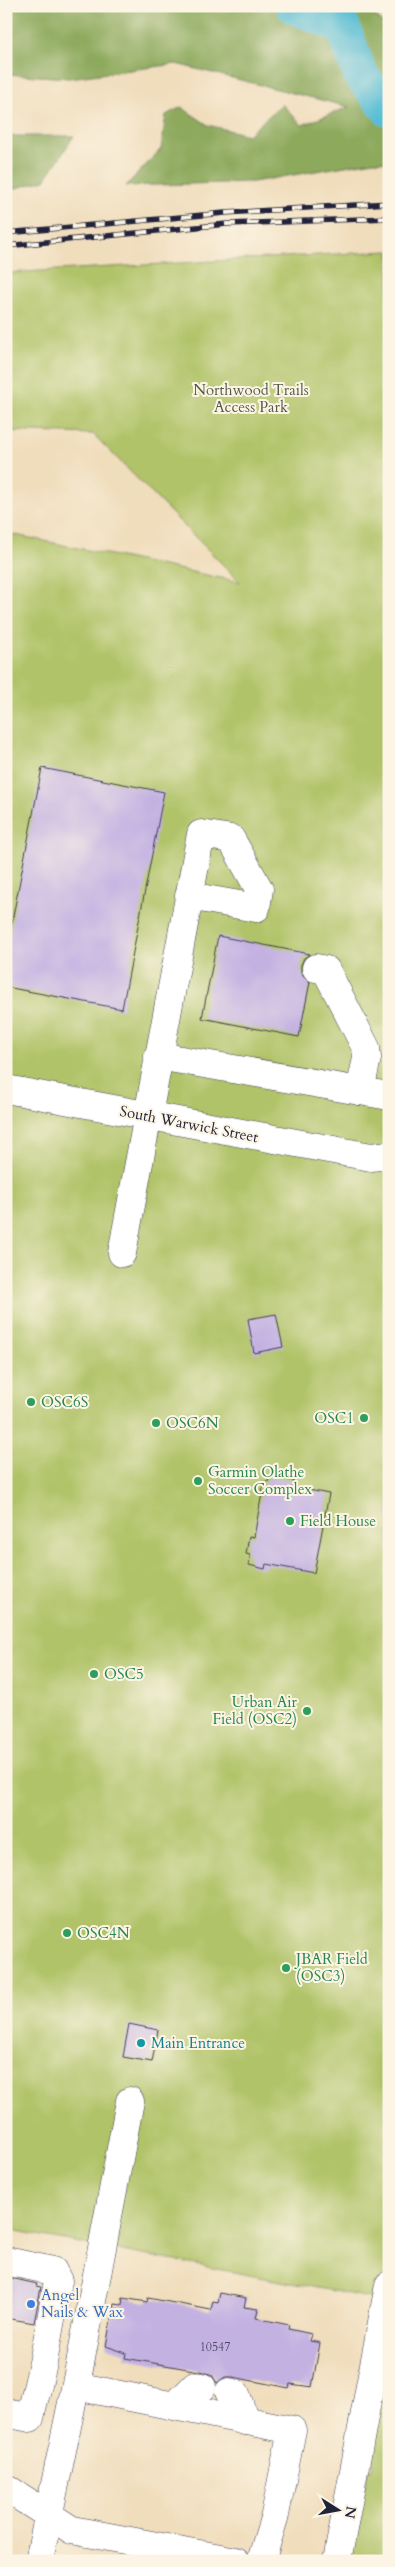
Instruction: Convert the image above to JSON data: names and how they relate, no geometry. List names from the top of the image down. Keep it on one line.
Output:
{"streets":{"street":["South Warwick Street"]},"parks":["Northwood Trails Access Park"],"places":["OSC6S","OSC1","OSC6N","Garmin Olathe Soccer Complex","Field House","OSC5","Urban Air Field (OSC2)","OSC4N","JBAR Field (OSC3)","Main Entrance","Angel Nails & Wax"],"house_numbers":["10547"],"north":"right"}
